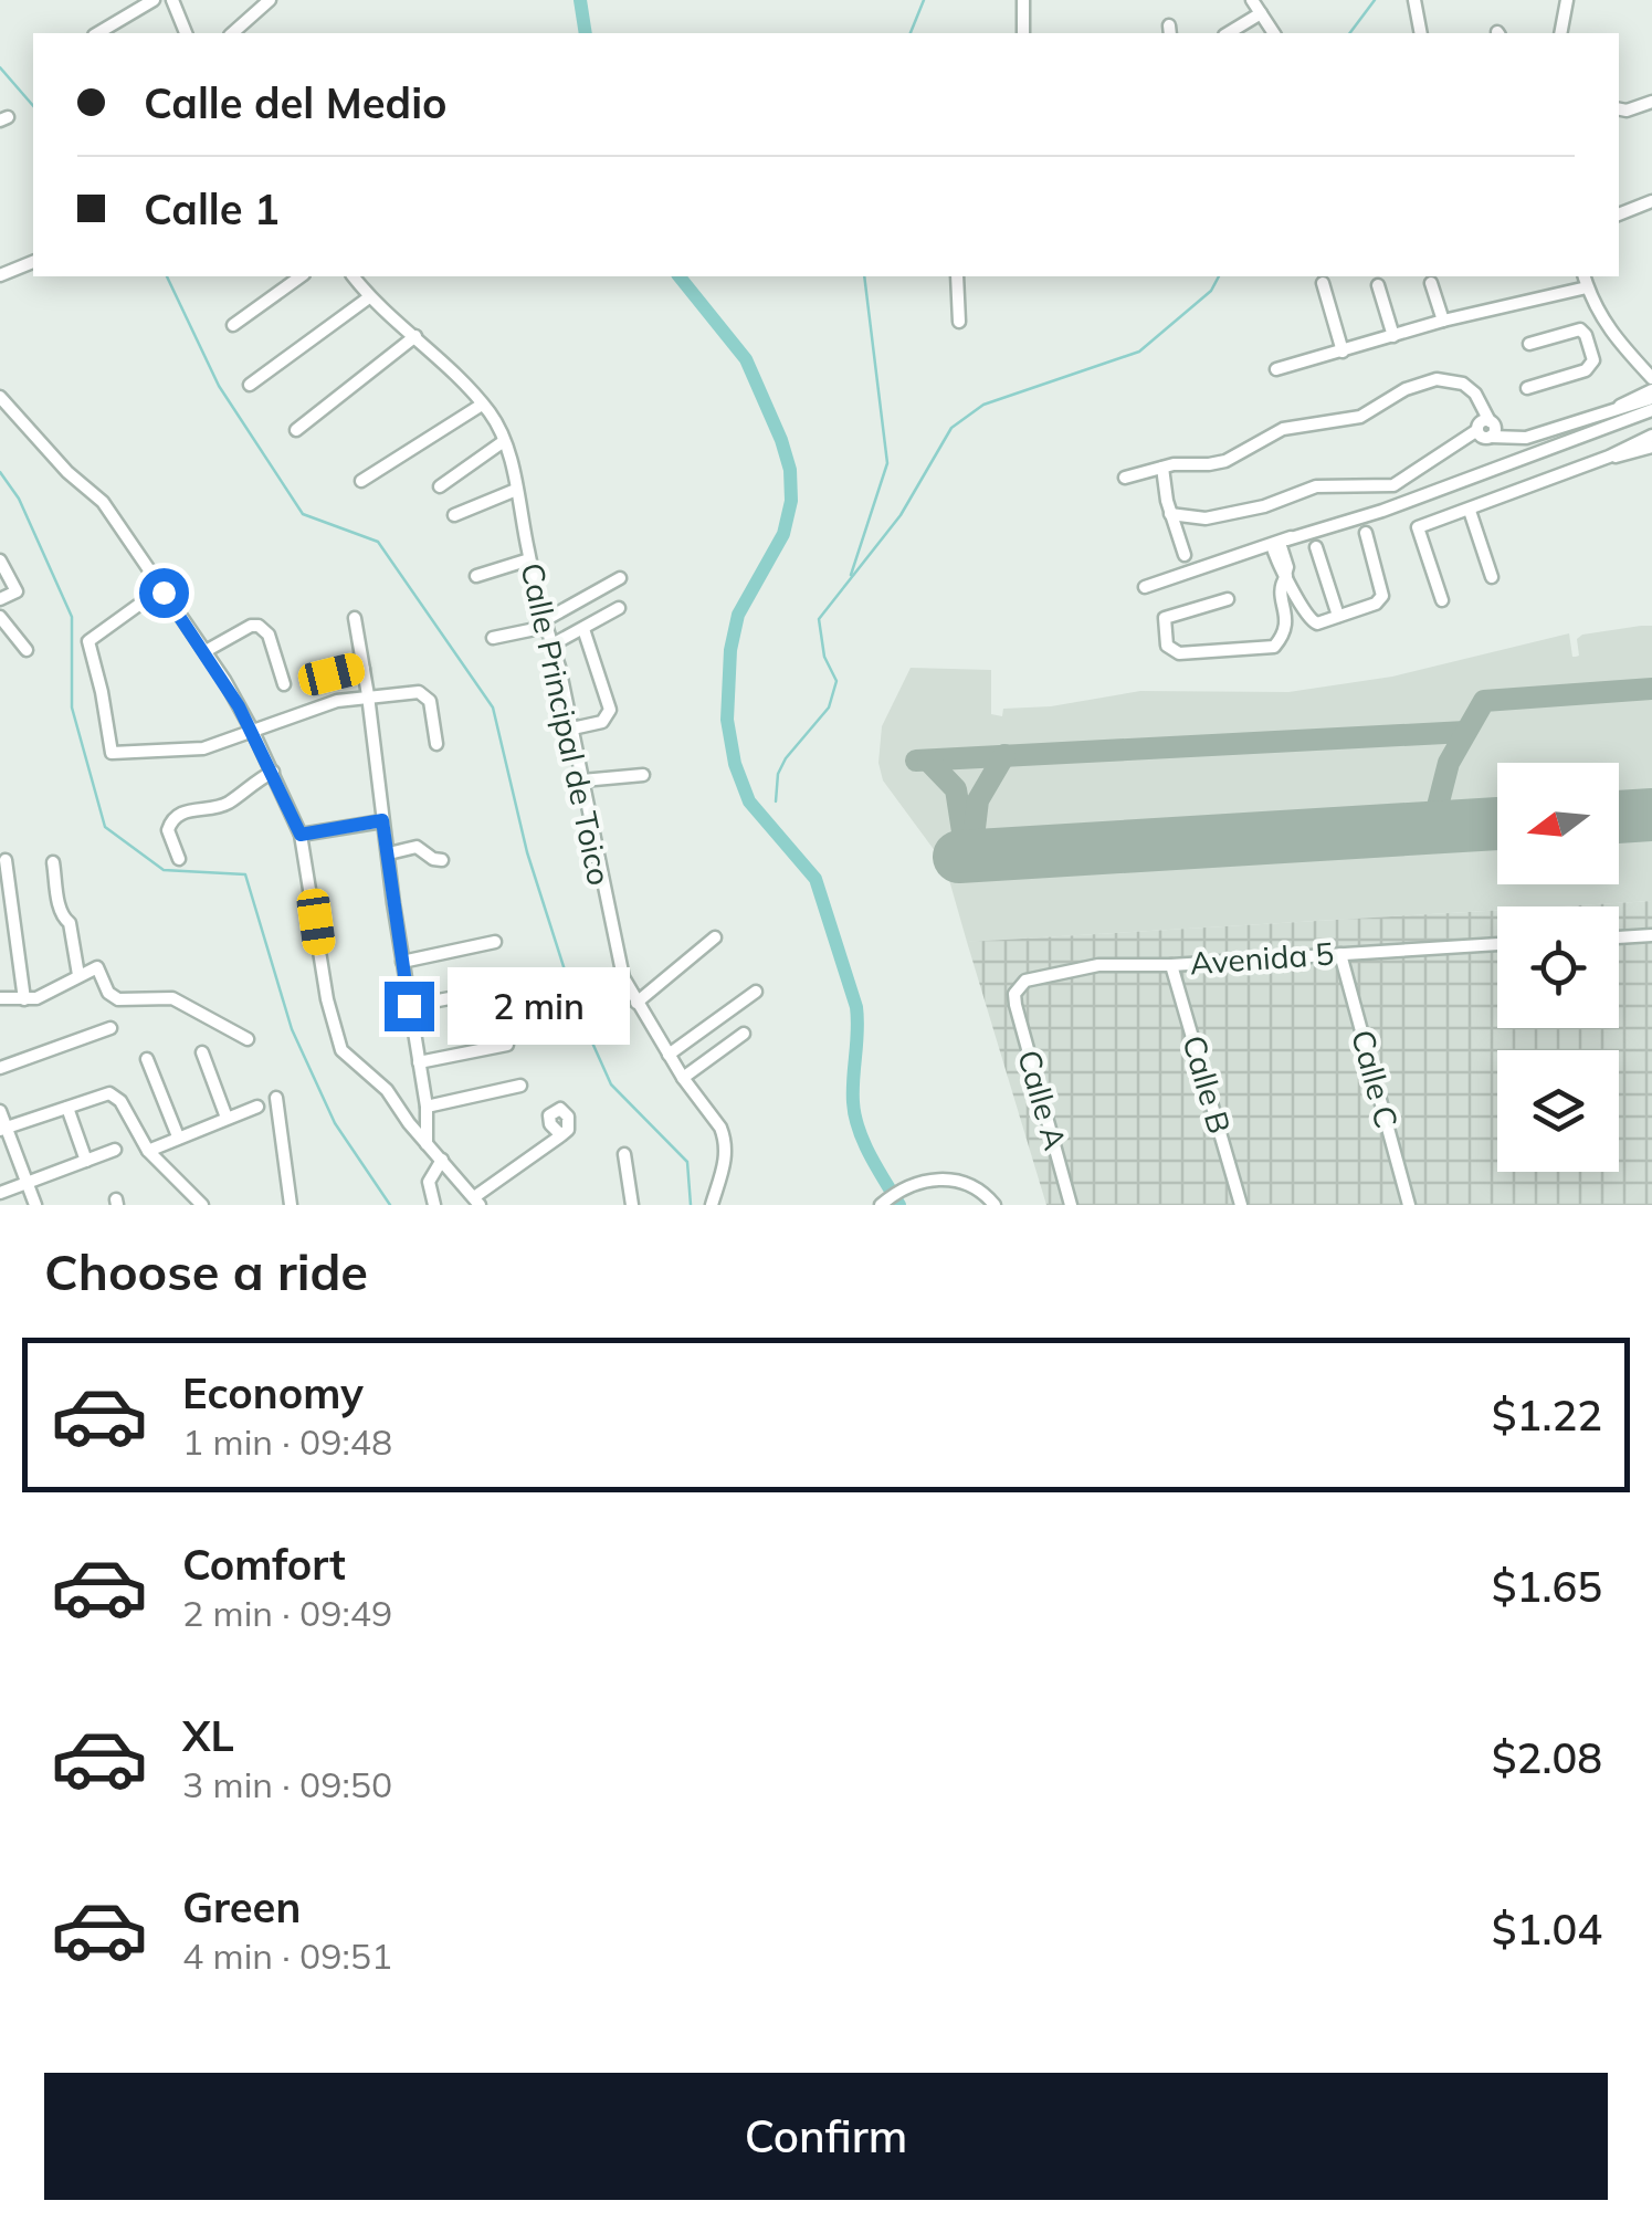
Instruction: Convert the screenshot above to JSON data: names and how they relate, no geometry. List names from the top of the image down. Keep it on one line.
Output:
{"streets":{"street":["Calle Principal de Toico","Avenida 5","Calle C","Calle B","Calle A"]},"crossings":[["Avenida 5","Calle C"],["Avenida 5","Calle B"],["Avenida 5","Calle A"]],"north":"left","page":{"banner":["Calle del Medio","Calle 1"],"bubble":"2 min","heading":"Choose a ride","list":[{"name":"Economy","note":"1 min · 09:48","value":"$1.22"},{"name":"Comfort","note":"2 min · 09:49","value":"$1.65"},{"name":"XL","note":"3 min · 09:50","value":"$2.08"},{"name":"Green","note":"4 min · 09:51","value":"$1.04"}],"buttons":"Confirm"}}
